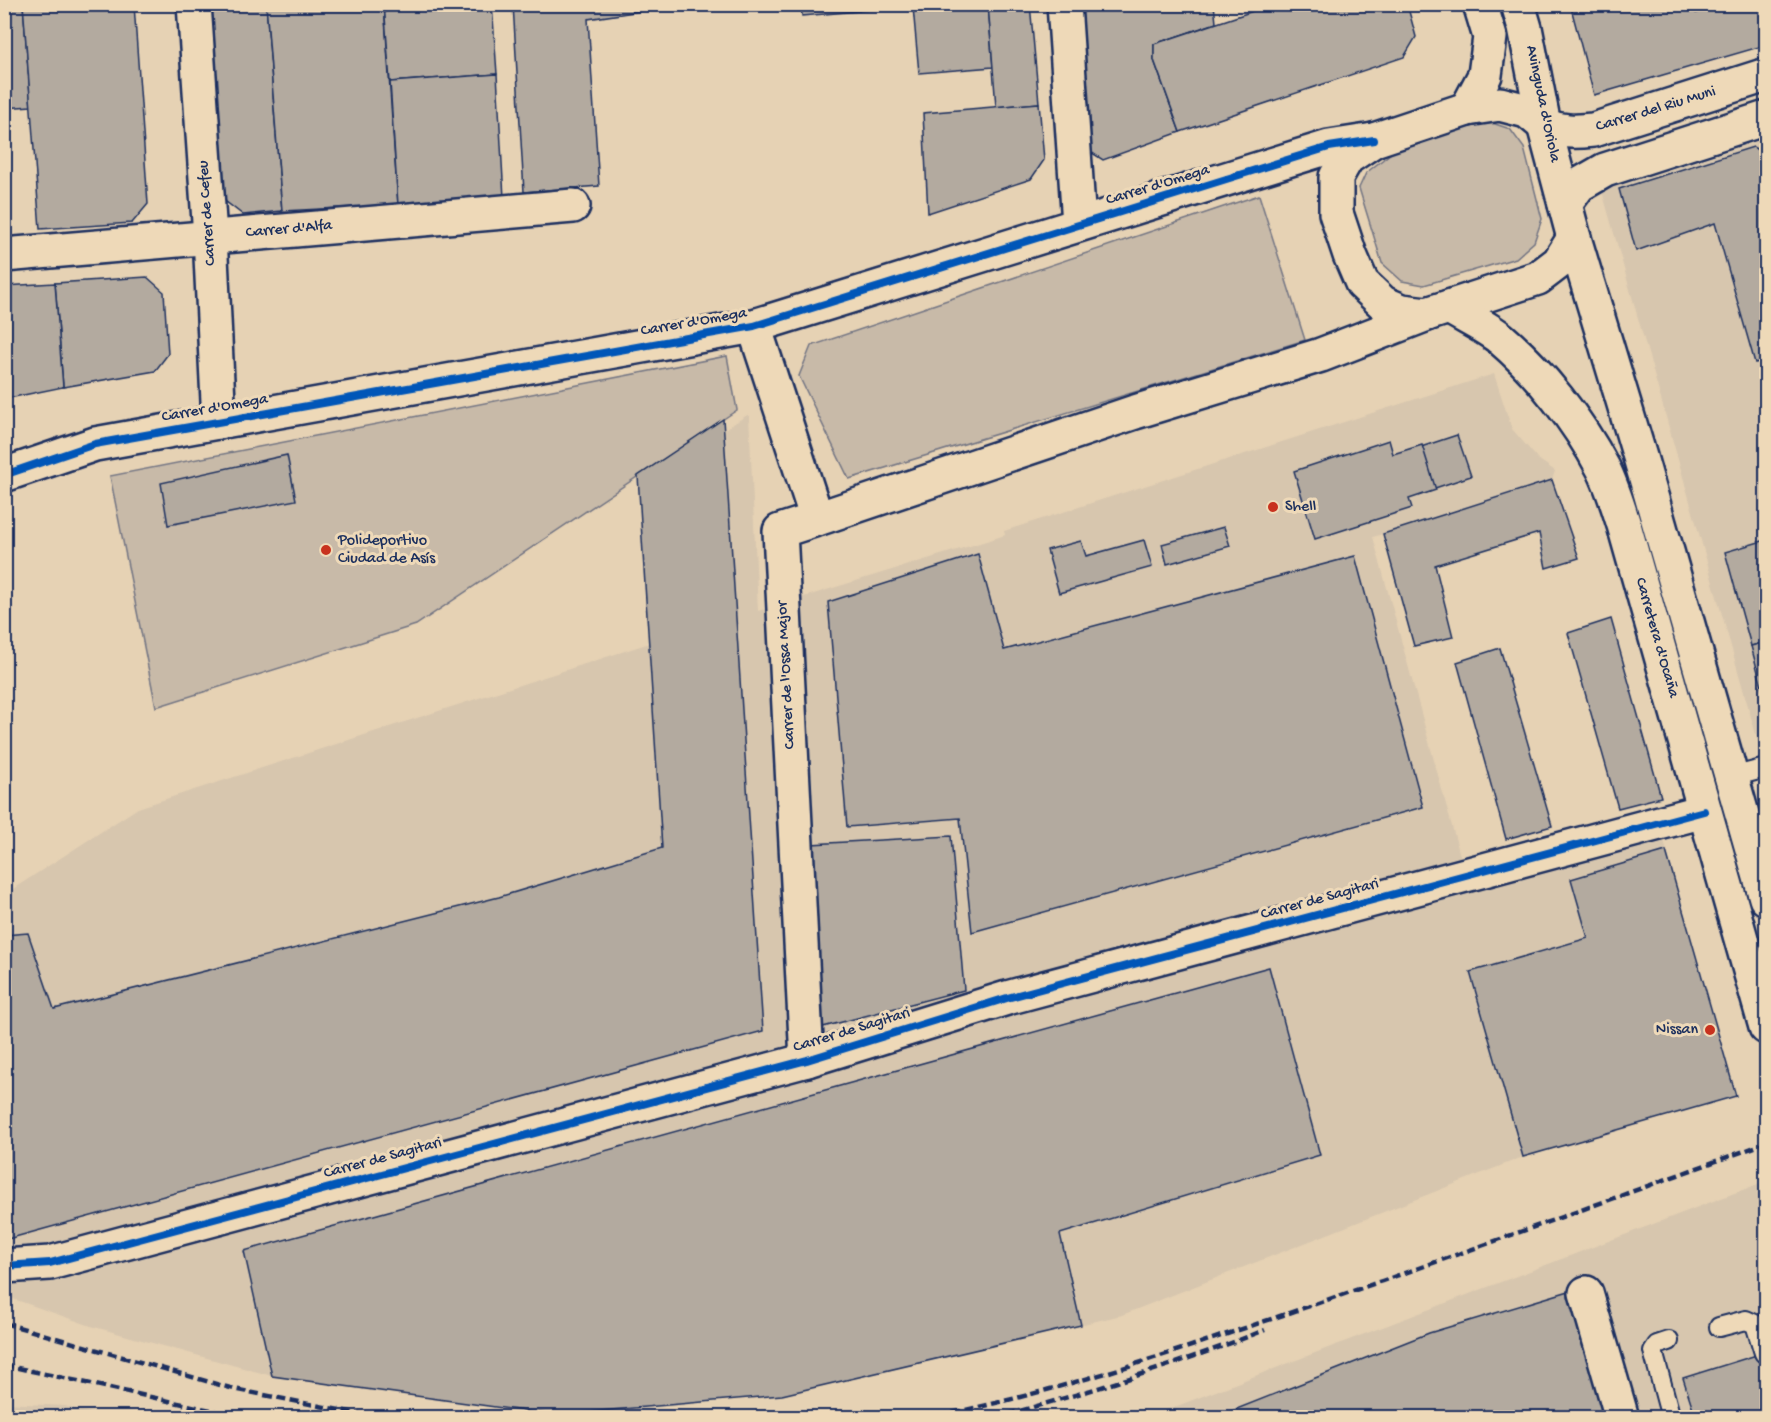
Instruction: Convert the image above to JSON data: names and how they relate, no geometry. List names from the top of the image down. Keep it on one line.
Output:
{"streets":{"street":["Avinguda d'Oriola","Carrer del Riu Muni","Carrer d'Omega","Carrer de Cefeu","Carrer d'Alfa","Carretera d'Ocaña","Carrer de l'Ossa Major","Carrer de Sagitari"]},"crossings":[["Avinguda d'Oriola","Carrer del Riu Muni"],["Avinguda d'Oriola","Carrer d'Omega"],["Carrer del Riu Muni","Carrer d'Omega"],["Carrer d'Omega","Carrer de Cefeu"],["Carrer d'Omega","Carretera d'Ocaña"],["Carrer d'Omega","Carrer de l'Ossa Major"],["Carrer de Cefeu","Carrer d'Alfa"],["Carretera d'Ocaña","Carrer de Sagitari"],["Carrer de l'Ossa Major","Carrer de Sagitari"]],"places":["Shell","Polideportivo Ciudad de Asís","Nissan"]}
